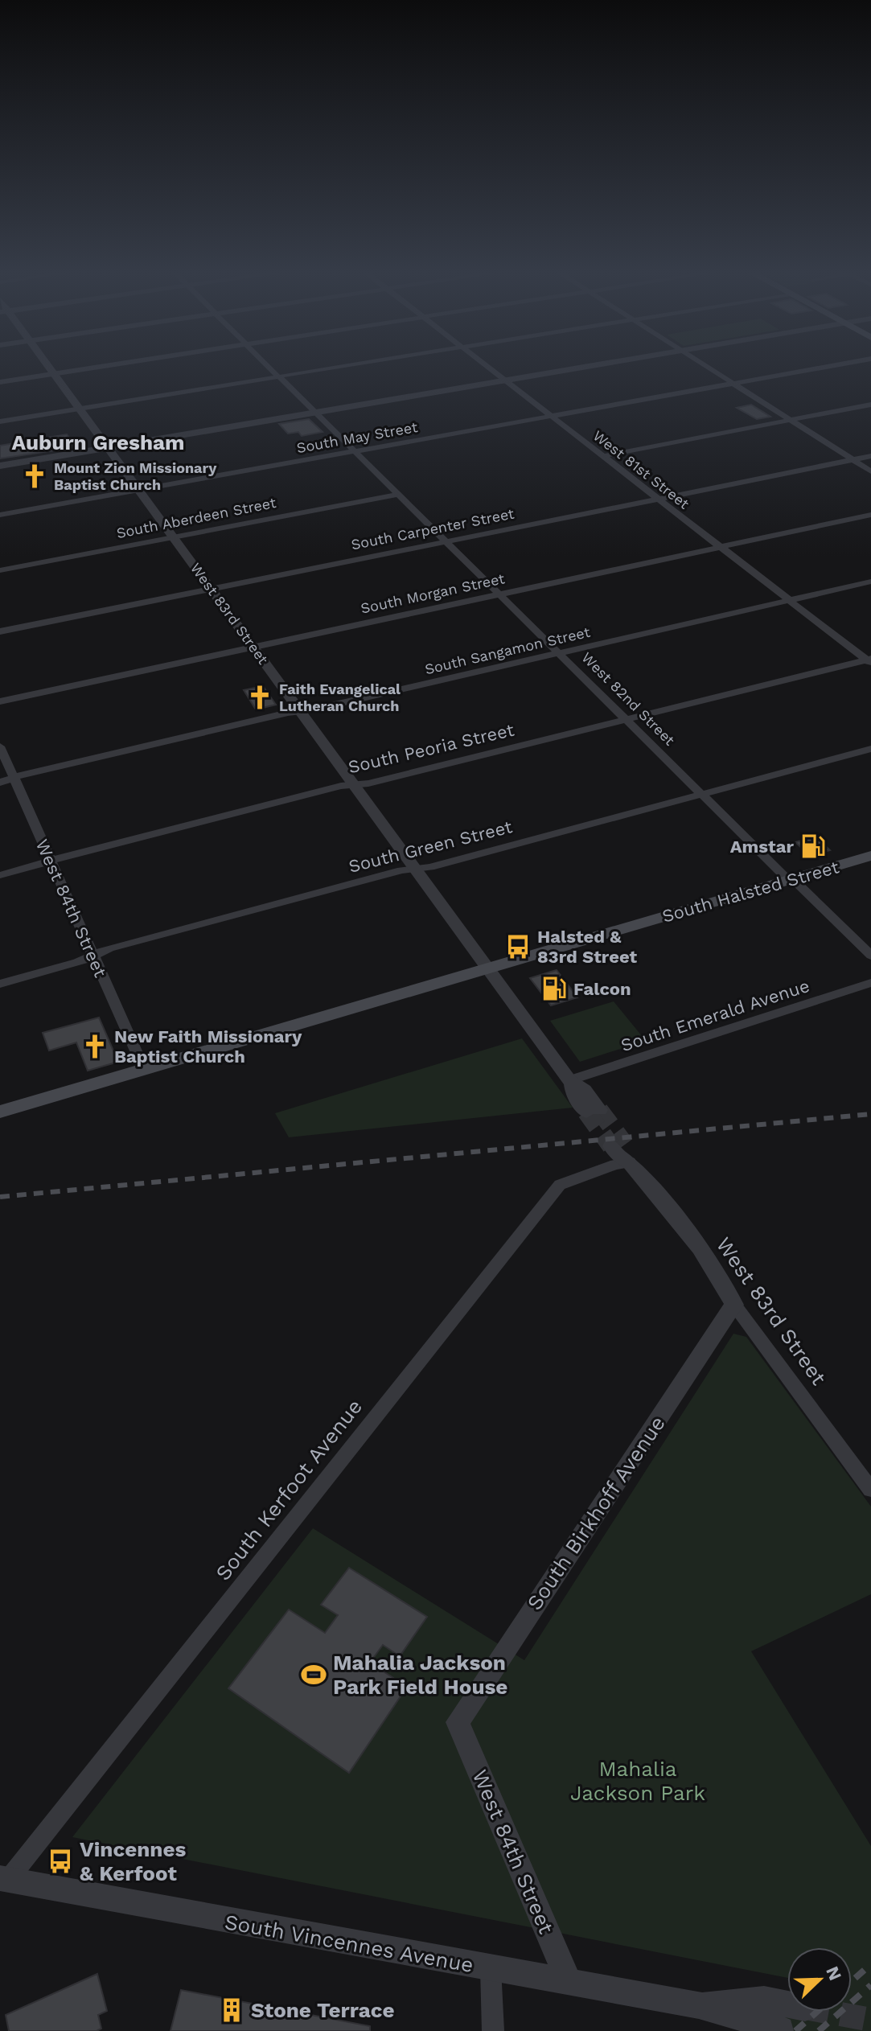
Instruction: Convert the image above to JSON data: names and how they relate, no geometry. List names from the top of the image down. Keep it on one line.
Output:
{"streets":{"main road":["South Halsted Street"],"street":["South May Street","West 81st Street","South Aberdeen Street","South Carpenter Street","South Morgan Street","West 83rd Street","South Sangamon Street","West 82nd Street","South Peoria Street","South Green Street","West 84th Street","South Emerald Avenue","South Kerfoot Avenue","South Birkhoff Avenue","South Vincennes Avenue"]},"crossings":[["South May Street","West 81st Street"],["South May Street","West 83rd Street"],["South May Street","West 82nd Street"],["West 81st Street","South Carpenter Street"],["West 81st Street","South Morgan Street"],["West 81st Street","South Sangamon Street"],["West 81st Street","South Peoria Street"],["South Aberdeen Street","West 83rd Street"],["South Aberdeen Street","West 82nd Street"],["South Carpenter Street","West 83rd Street"],["South Carpenter Street","West 82nd Street"],["South Morgan Street","West 83rd Street"],["South Morgan Street","West 82nd Street"],["West 83rd Street","South Sangamon Street"],["West 83rd Street","South Peoria Street"],["West 83rd Street","South Green Street"],["West 83rd Street","South Halsted Street"],["West 83rd Street","South Emerald Avenue"],["West 83rd Street","South Kerfoot Avenue"],["West 83rd Street","South Birkhoff Avenue"],["South Sangamon Street","West 82nd Street"],["South Sangamon Street","West 84th Street"],["West 82nd Street","South Peoria Street"],["West 82nd Street","South Green Street"],["West 82nd Street","South Halsted Street"],["South Peoria Street","West 84th Street"],["South Green Street","West 84th Street"],["South Halsted Street","West 84th Street"],["West 84th Street","South Birkhoff Avenue"],["West 84th Street","South Vincennes Avenue"],["South Kerfoot Avenue","South Vincennes Avenue"]],"districts":["Auburn Gresham"],"parks":["Mahalia Jackson Park"],"places":{"church":["Mount Zion Missionary Baptist Church","Faith Evangelical Lutheran Church","New Faith Missionary Baptist Church"],"fuel station":["Amstar","Falcon"],"bus stop":["Halsted & 83rd Street","Vincennes & Kerfoot"],"sports":["Mahalia Jackson Park Field House"],"building":["Stone Terrace"]},"north":"top right"}
